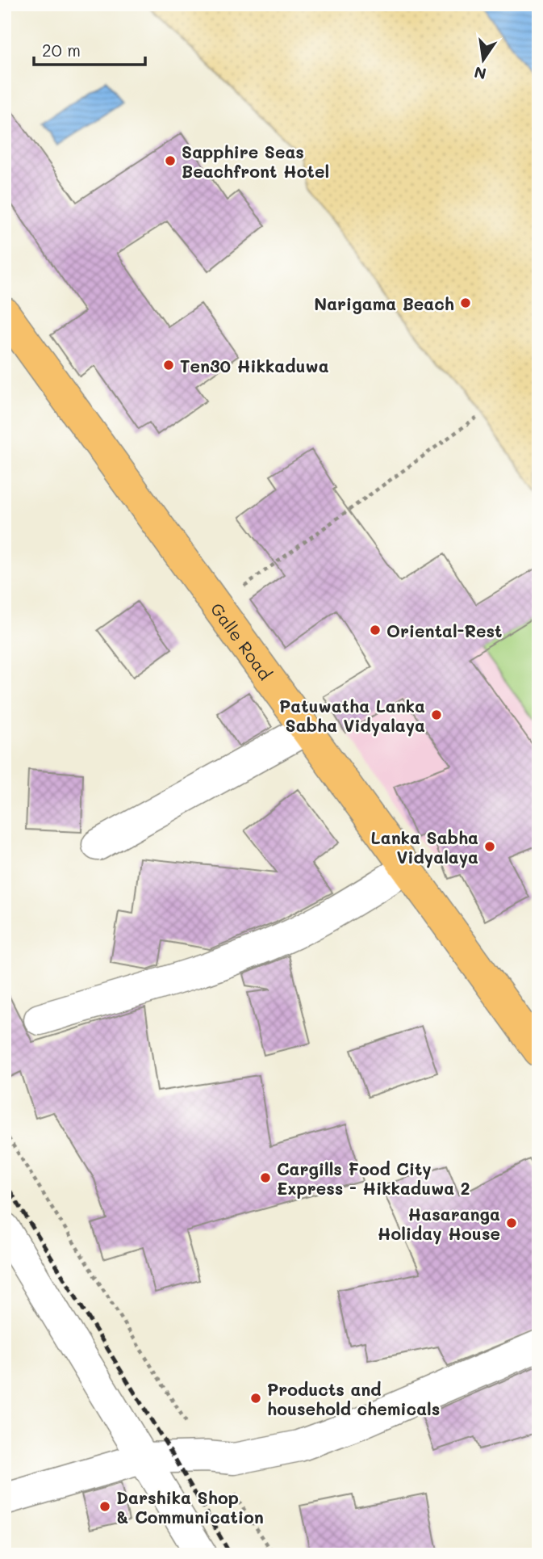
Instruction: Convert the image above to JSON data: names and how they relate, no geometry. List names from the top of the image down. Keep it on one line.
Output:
{"streets":{"highway":["Galle Road"]},"places":["Sapphire Seas Beachfront Hotel","Narigama Beach","Ten30 Hikkaduwa","Oriental-Rest","Patuwatha Lanka Sabha Vidyalaya","Lanka Sabha Vidyalaya","Cargills Food City Express - Hikkaduwa 2","Hasaranga Holiday House","Products and household chemicals","Darshika Shop & Communication"],"scale_bar":"20 m","north":"bottom"}
